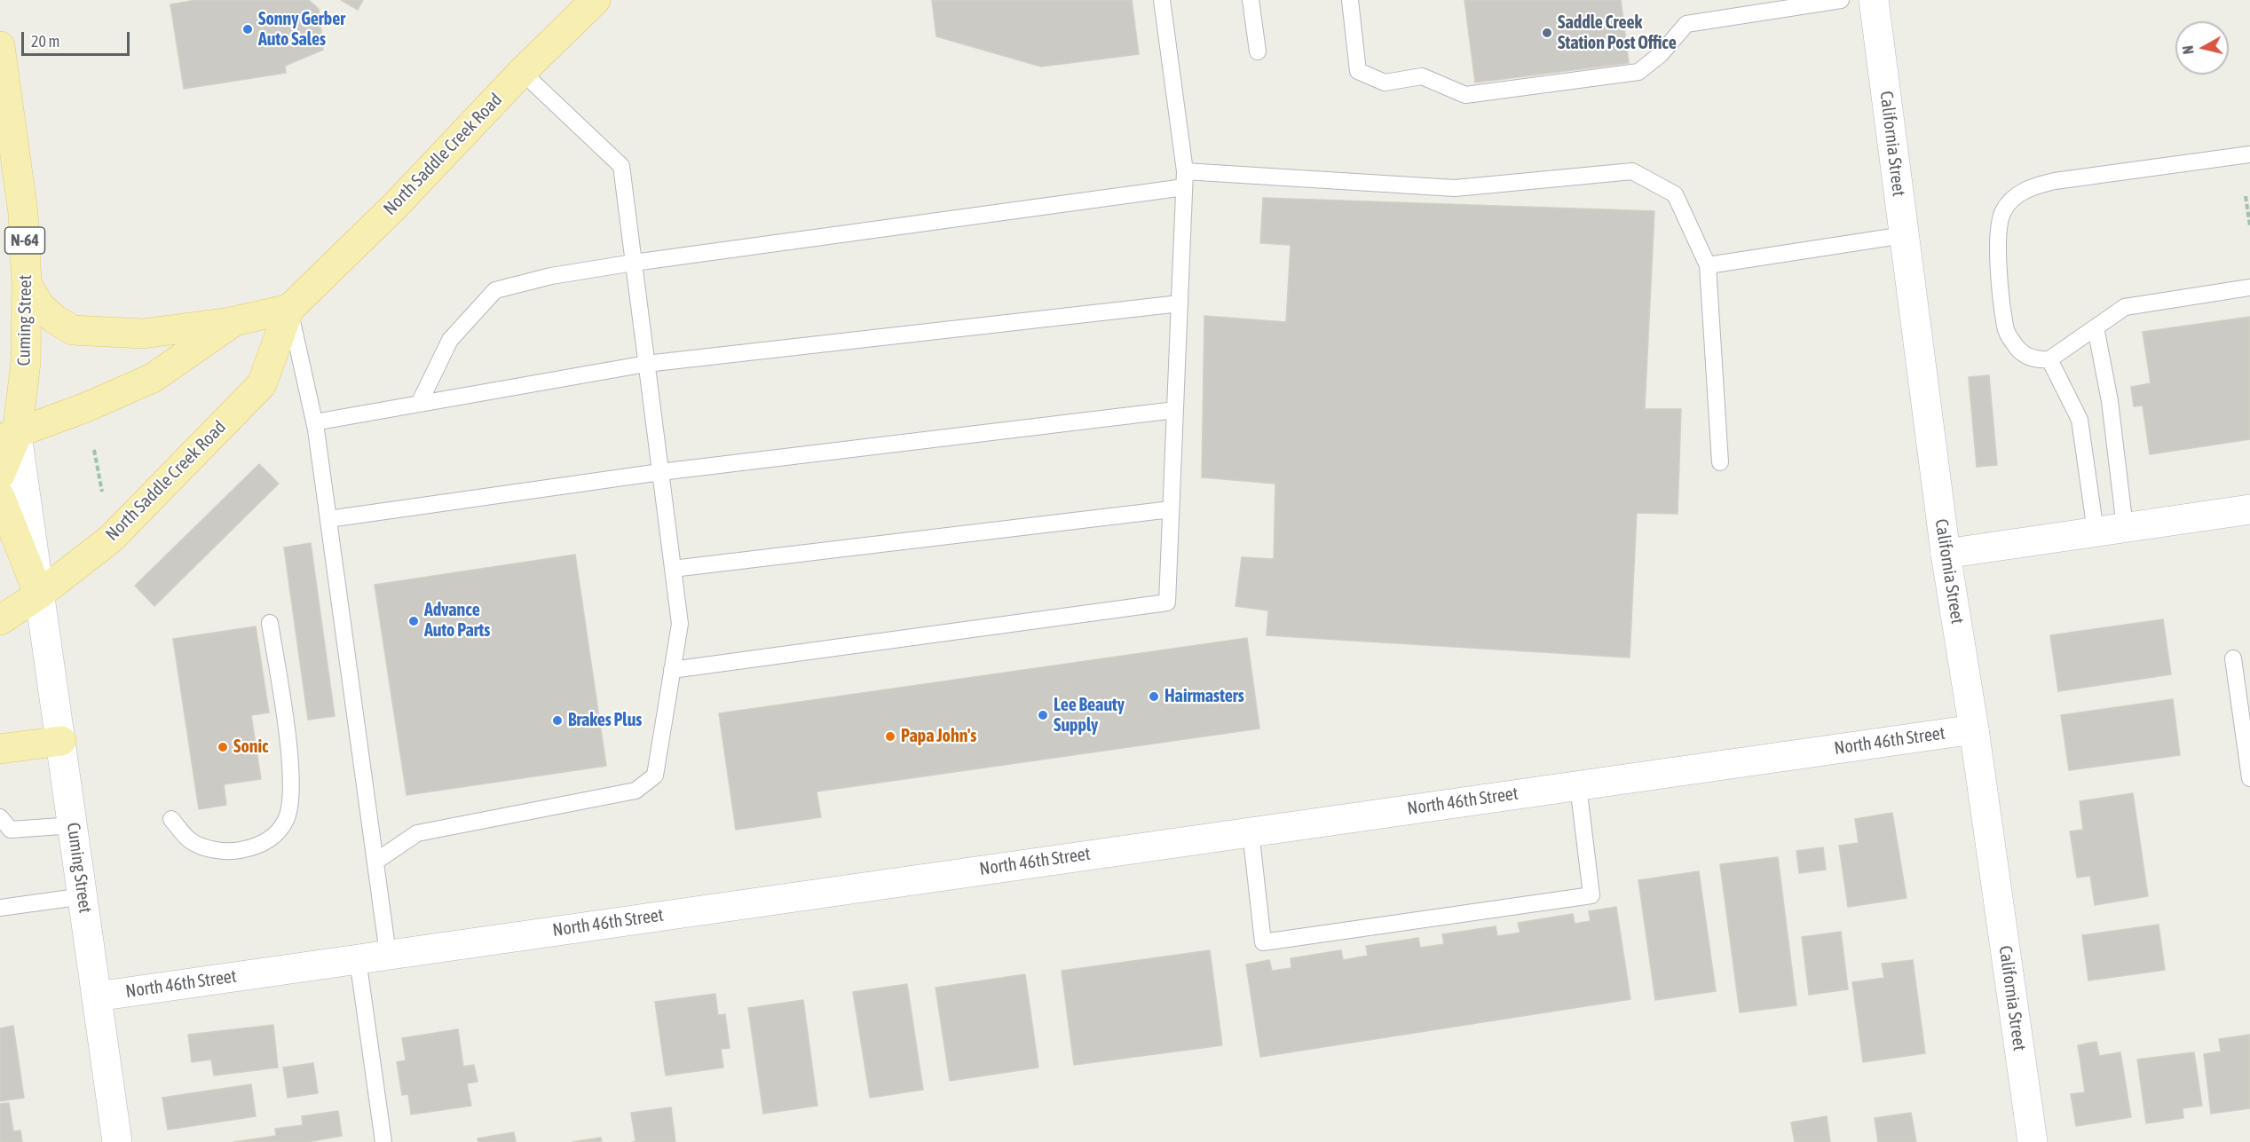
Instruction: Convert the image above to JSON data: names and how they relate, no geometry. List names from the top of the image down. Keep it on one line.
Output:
{"streets":{"main road":["North Saddle Creek Road","N-64","Cuming Street"],"street":["California Street","North 46th Street"]},"crossings":[["California Street","North 46th Street"],["North Saddle Creek Road","Cuming Street"],["N-64","Cuming Street"],["Cuming Street","North 46th Street"]],"places":["Sonny Gerber Auto Sales","Saddle Creek Station Post Office","Advance Auto Parts","Hairmasters","Lee Beauty Supply","Brakes Plus","Papa John's","Sonic"],"scale_bar":"20 m","north":"left"}
